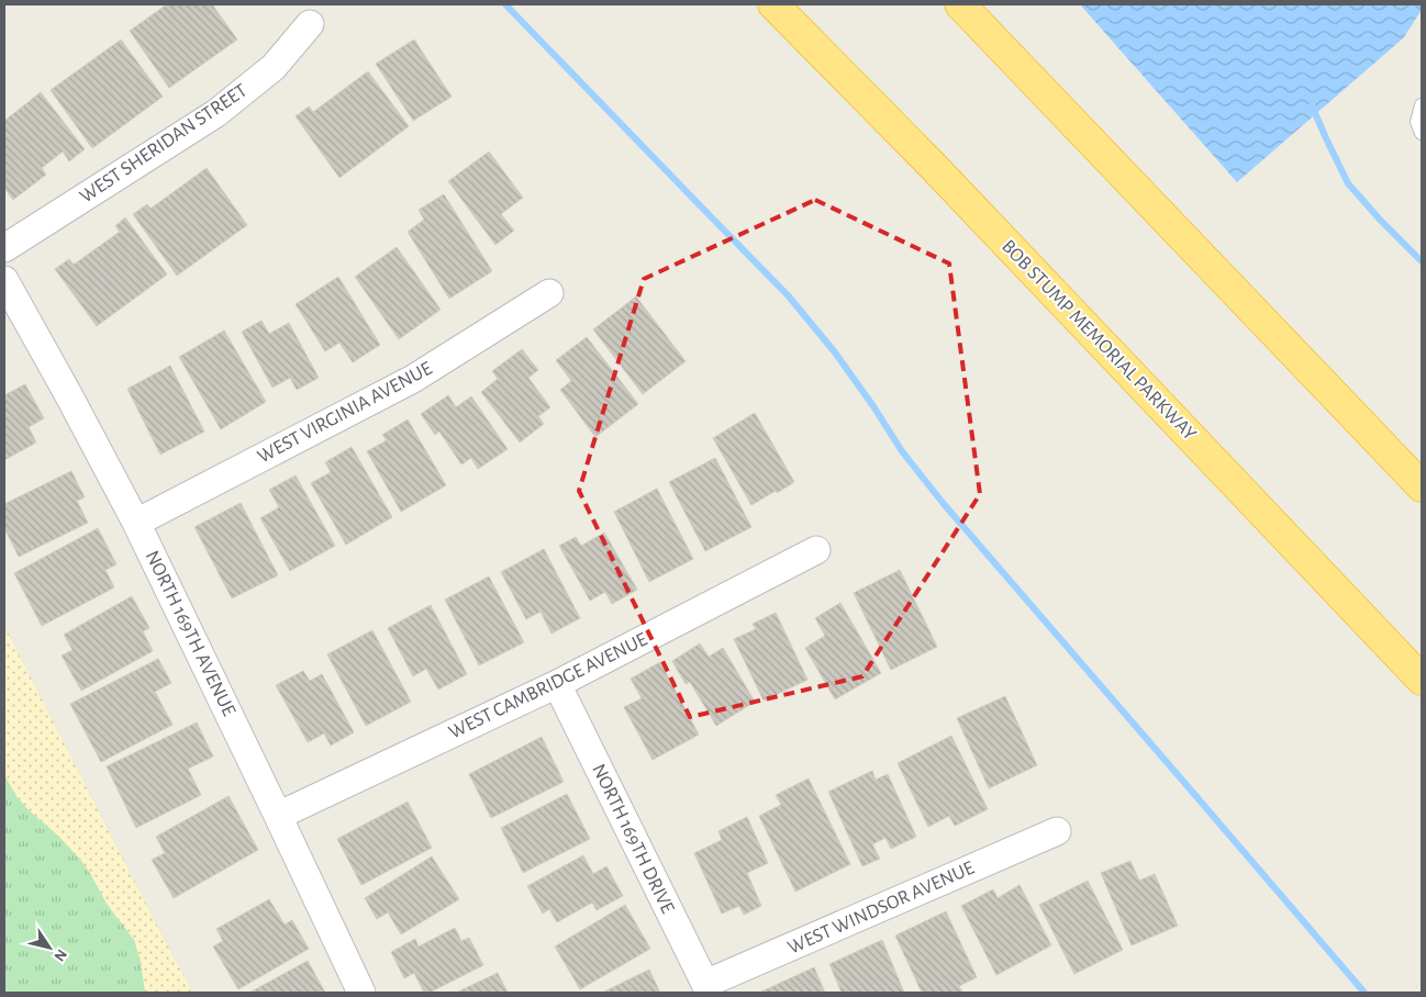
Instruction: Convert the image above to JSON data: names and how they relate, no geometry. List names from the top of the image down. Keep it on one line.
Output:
{"streets":{"highway":["BOB STUMP MEMORIAL PARKWAY"],"street":["WEST SHERIDAN STREET","WEST VIRGINIA AVENUE","NORTH 169TH AVENUE","WEST CAMBRIDGE AVENUE","NORTH 169TH DRIVE","WEST WINDSOR AVENUE"]},"crossings":[["WEST VIRGINIA AVENUE","NORTH 169TH AVENUE"],["NORTH 169TH AVENUE","WEST CAMBRIDGE AVENUE"],["WEST CAMBRIDGE AVENUE","NORTH 169TH DRIVE"],["NORTH 169TH DRIVE","WEST WINDSOR AVENUE"]],"north":"bottom right"}
